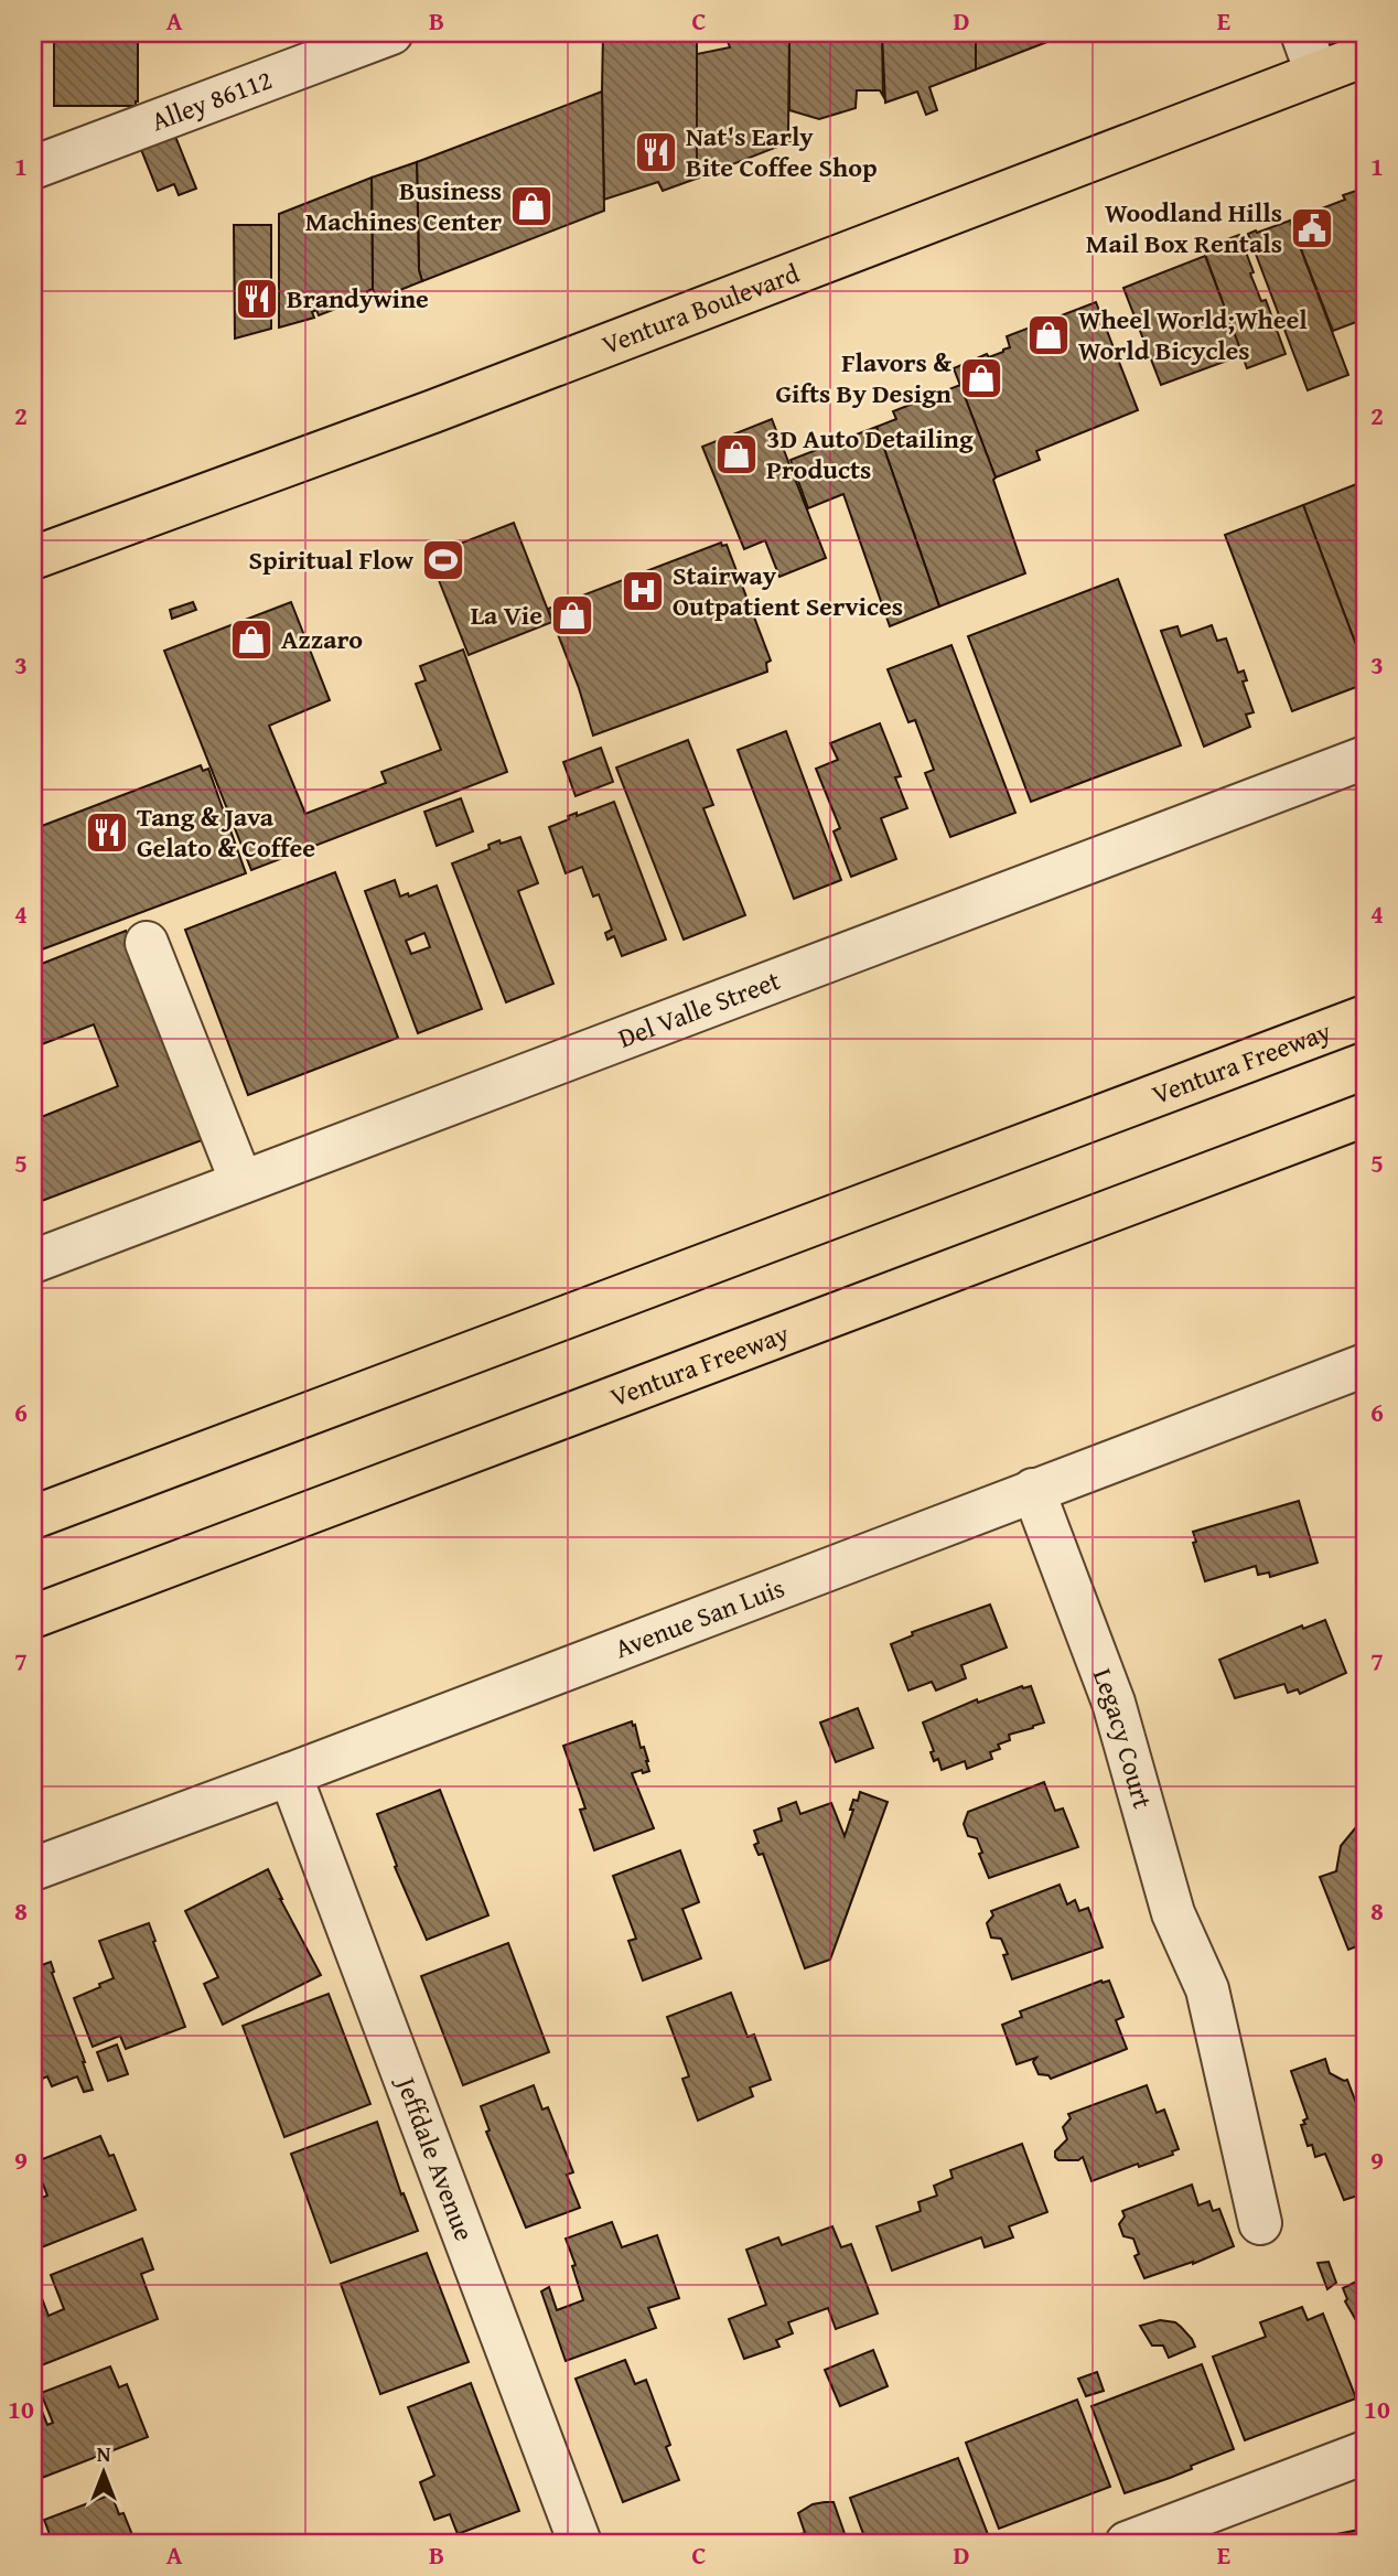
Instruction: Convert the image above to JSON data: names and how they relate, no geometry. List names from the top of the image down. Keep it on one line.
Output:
{"streets":{"main road":["Ventura Boulevard","Ventura Freeway"],"street":["Alley 86112","Del Valle Street","Avenue San Luis","Legacy Court","Jeffdale Avenue"]},"crossings":[["Avenue San Luis","Legacy Court"],["Avenue San Luis","Jeffdale Avenue"]],"places":{"restaurant":["Nat's Early Bite Coffee Shop","Brandywine","Tang & Java Gelato & Coffee"],"shop":["Business Machines Center","Wheel World;Wheel World Bicycles","Flavors & Gifts By Design","3D Auto Detailing Products","La Vie","Azzaro"],"public building":["Woodland Hills Mail Box Rentals"],"sports":["Spiritual Flow"],"hospital":["Stairway Outpatient Services"]},"north":"top","grid":{"columns":["A","B","C","D","E"],"rows":["1","2","3","4","5","6","7","8","9","10"]}}
